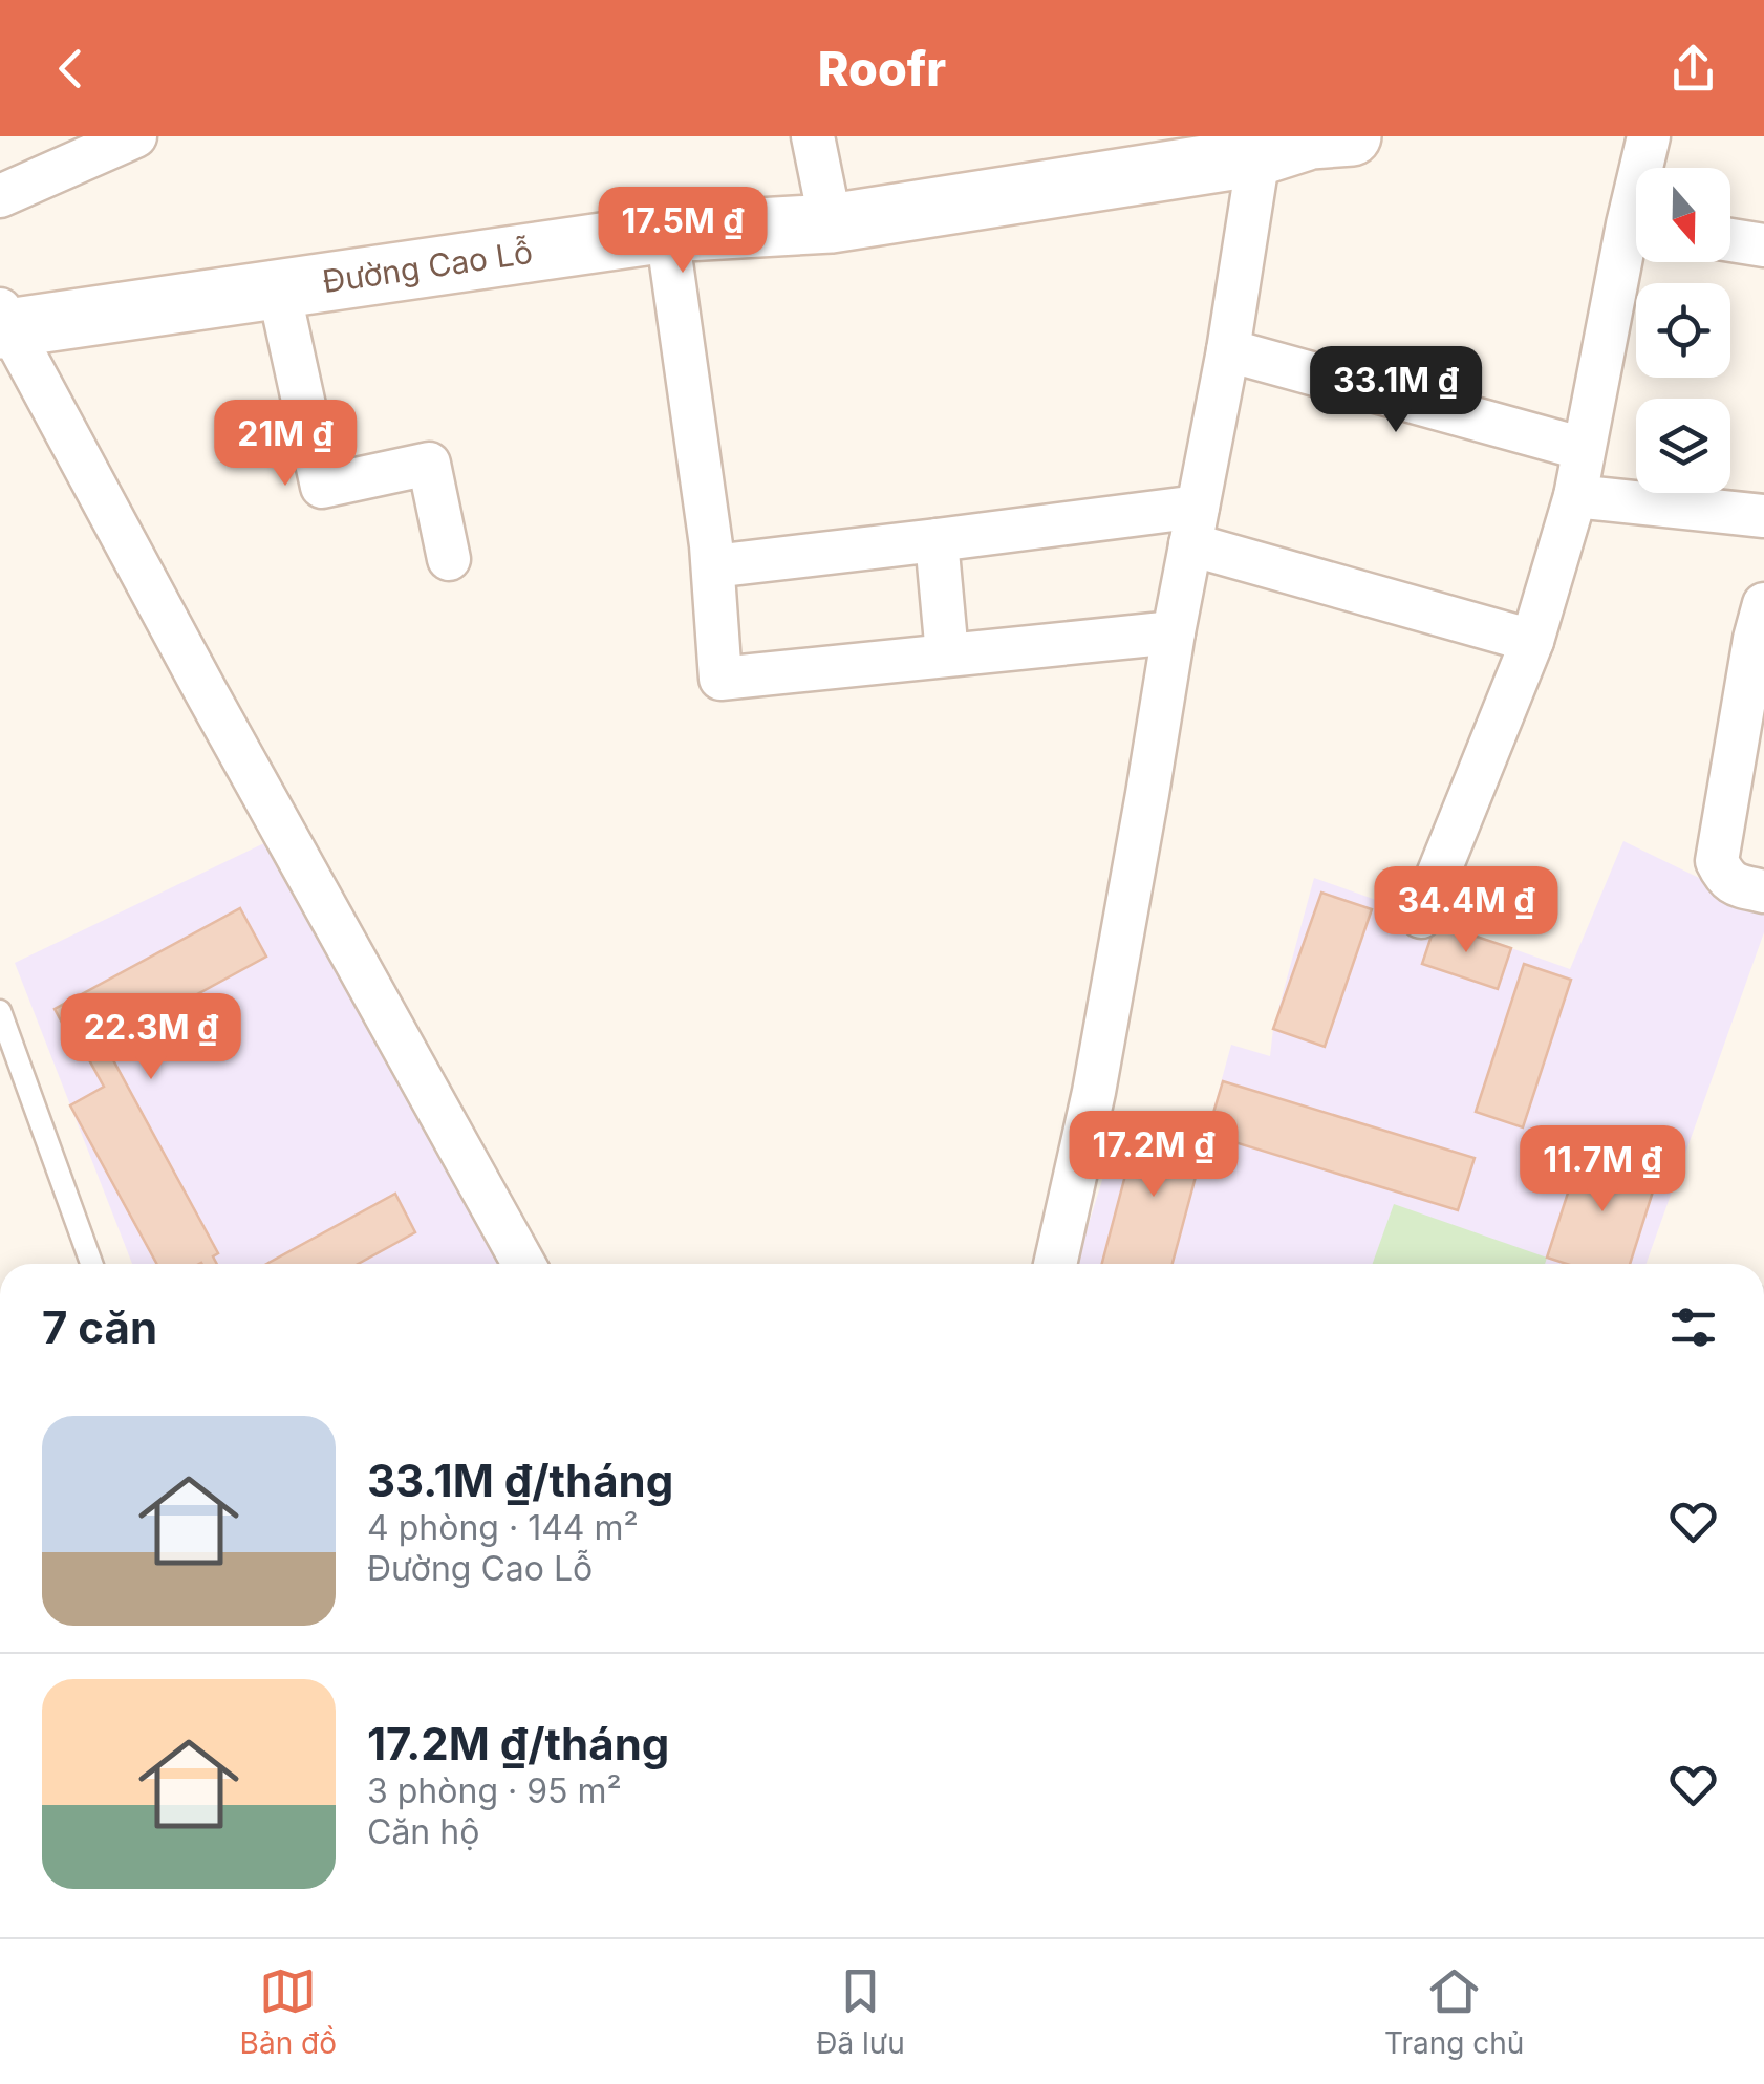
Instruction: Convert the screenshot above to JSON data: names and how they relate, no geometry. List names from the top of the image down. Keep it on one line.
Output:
{"streets":{"main road":["Đường Cao Lỗ"]},"north":"bottom","page":{"header":"Roofr","price":["17.5M ₫","33.1M ₫","21M ₫","34.4M ₫","22.3M ₫","17.2M ₫","11.7M ₫"],"heading":"7 căn","list":[{"name":"33.1M ₫/tháng","note":"4 phòng · 144 m² · Đường Cao Lỗ"},{"name":"17.2M ₫/tháng","note":"3 phòng · 95 m² · Căn hộ"}],"tabs":["Bản đồ","Đã lưu","Trang chủ"]}}
